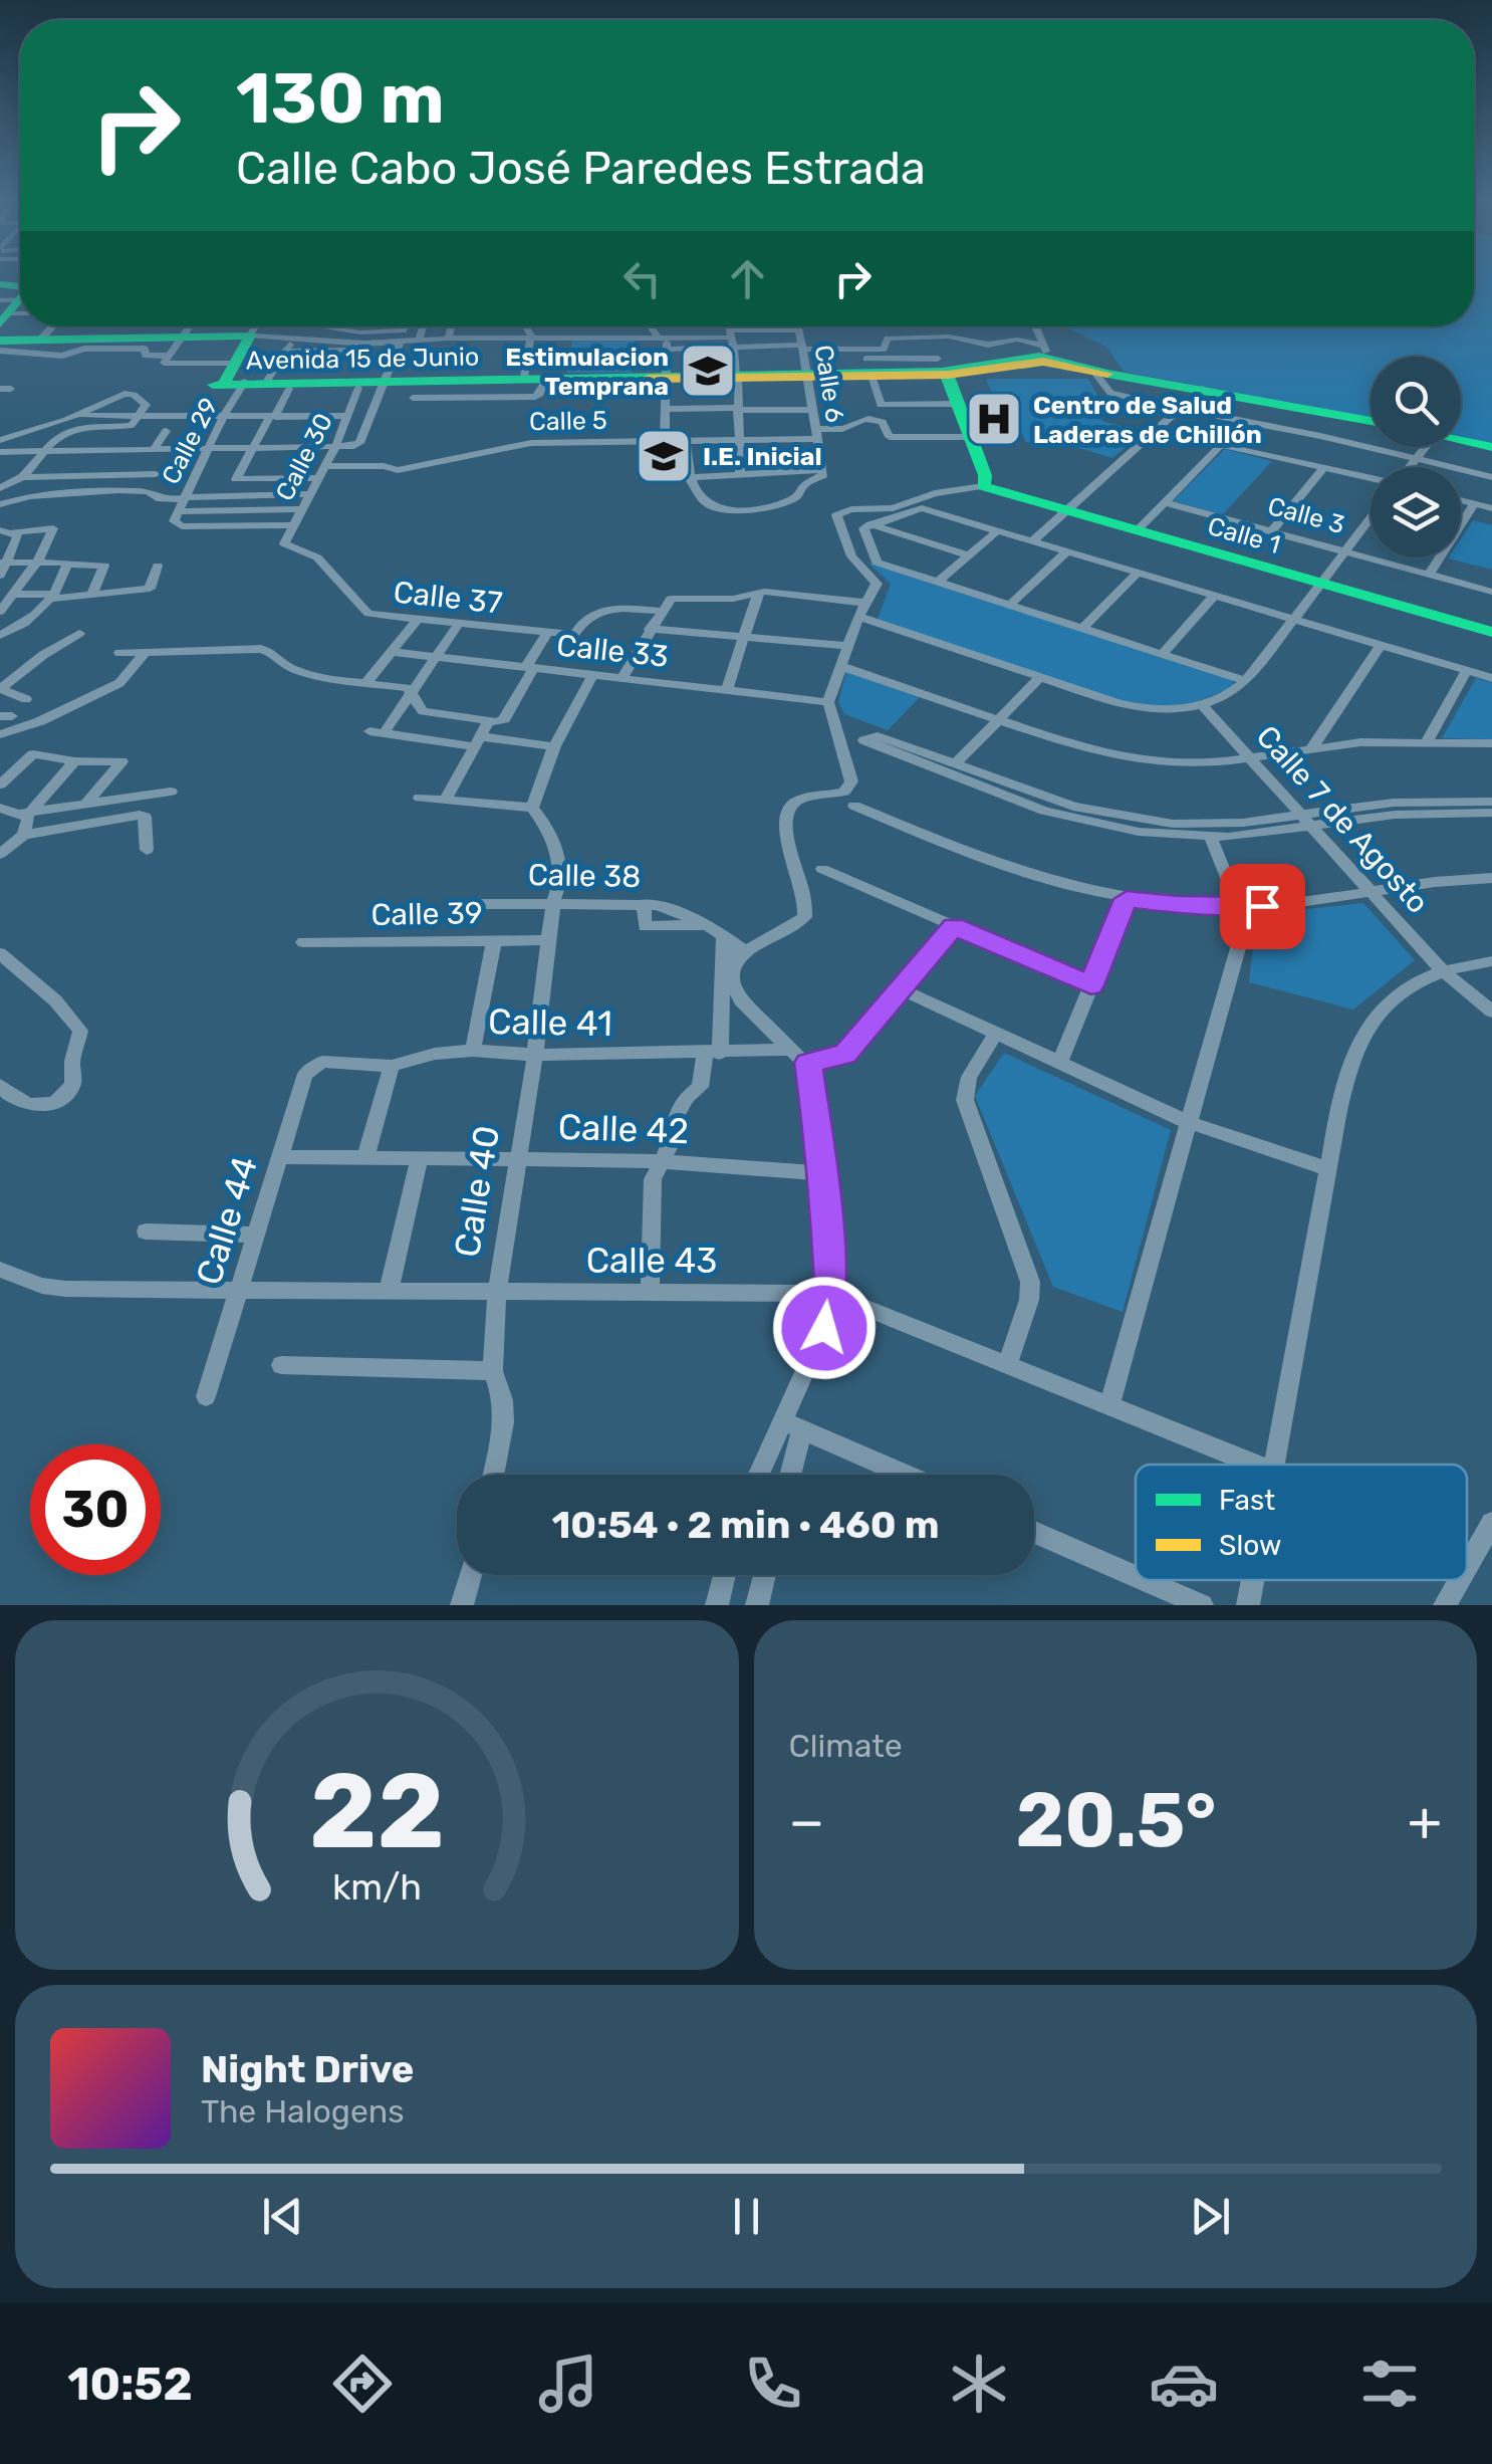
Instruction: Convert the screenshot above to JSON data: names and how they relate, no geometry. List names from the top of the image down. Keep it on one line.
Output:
{"streets":{"street":["Avenida 15 de Junio","Calle 6","Calle 5","Calle 29","Calle 30","Calle 3","Calle 1","Calle 37","Calle 33","Calle 7 de Agosto","Calle 38","Calle 39","Calle 41","Calle 42","Calle 40","Calle 44","Calle 43"]},"crossings":[["Avenida 15 de Junio","Calle 6"],["Avenida 15 de Junio","Calle 29"],["Calle 6","Calle 5"],["Calle 5","Calle 30"],["Calle 30","Calle 37"],["Calle 38","Calle 40"],["Calle 39","Calle 40"],["Calle 41","Calle 40"],["Calle 41","Calle 44"],["Calle 42","Calle 40"],["Calle 42","Calle 44"],["Calle 40","Calle 43"],["Calle 44","Calle 43"]],"places":{"school or university":["Estimulacion Temprana","I.E. Inicial"],"hospital":["Centro de Salud Laderas de Chillón"]},"legend":["Fast","Slow"],"page":{"turn":["130 m","Calle Cabo José Paredes Estrada"],"limit":"30","trip":"10:54 · 2 min · 460 m","tile":"Climate","heat":["−","20.5°","+"],"song":["Night Drive","The Halogens"],"tabs":"10:52","gauge":["22","km/h"]}}
